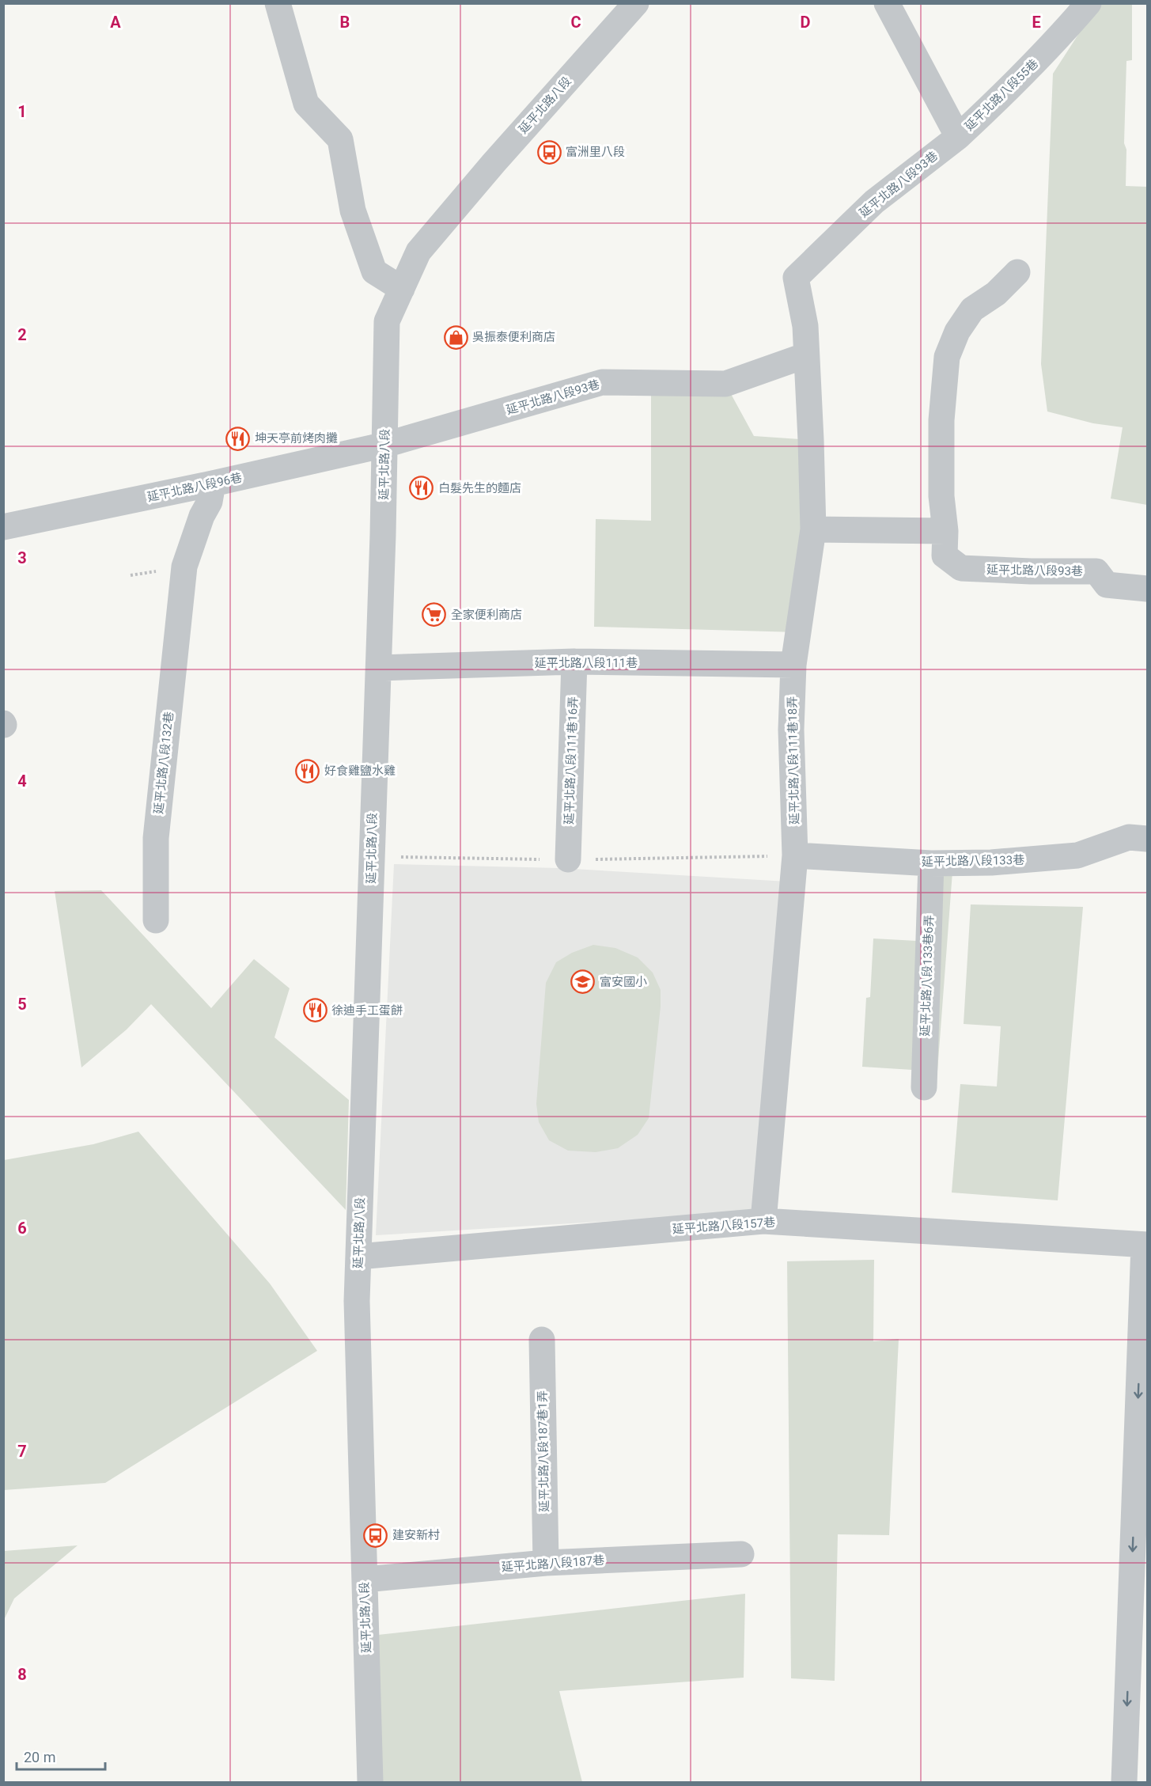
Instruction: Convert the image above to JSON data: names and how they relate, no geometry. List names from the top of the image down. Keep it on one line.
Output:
{"streets":{"street":["延平北路八段55巷","延平北路八段","延平北路八段93巷","延平北路八段96巷","延平北路八段111巷","延平北路八段111巷16弄","延平北路八段111巷18弄","延平北路八段132巷","延平北路八段133巷","延平北路八段133巷6弄","延平北路八段157巷","延平北路八段187巷1弄","延平北路八段187巷"]},"crossings":[["延平北路八段55巷","延平北路八段93巷"],["延平北路八段","延平北路八段93巷"],["延平北路八段","延平北路八段96巷"],["延平北路八段","延平北路八段111巷"],["延平北路八段","延平北路八段157巷"],["延平北路八段","延平北路八段187巷"],["延平北路八段93巷","延平北路八段96巷"],["延平北路八段93巷","延平北路八段111巷"],["延平北路八段93巷","延平北路八段111巷18弄"],["延平北路八段96巷","延平北路八段132巷"],["延平北路八段111巷","延平北路八段111巷16弄"],["延平北路八段111巷","延平北路八段111巷18弄"],["延平北路八段111巷18弄","延平北路八段133巷"],["延平北路八段111巷18弄","延平北路八段157巷"],["延平北路八段133巷","延平北路八段133巷6弄"],["延平北路八段187巷1弄","延平北路八段187巷"]],"places":{"bus stop":["富洲里八段","建安新村"],"shop":["吳振泰便利商店"],"restaurant":["坤天亭前烤肉攤","白髮先生的麵店","好食雞鹽水雞","徐迪手工蛋餅"],"supermarket":["全家便利商店"],"school or university":["富安國小"]},"scale_bar":"20 m","grid":{"columns":["A","B","C","D","E"],"rows":["1","2","3","4","5","6","7","8"]}}
